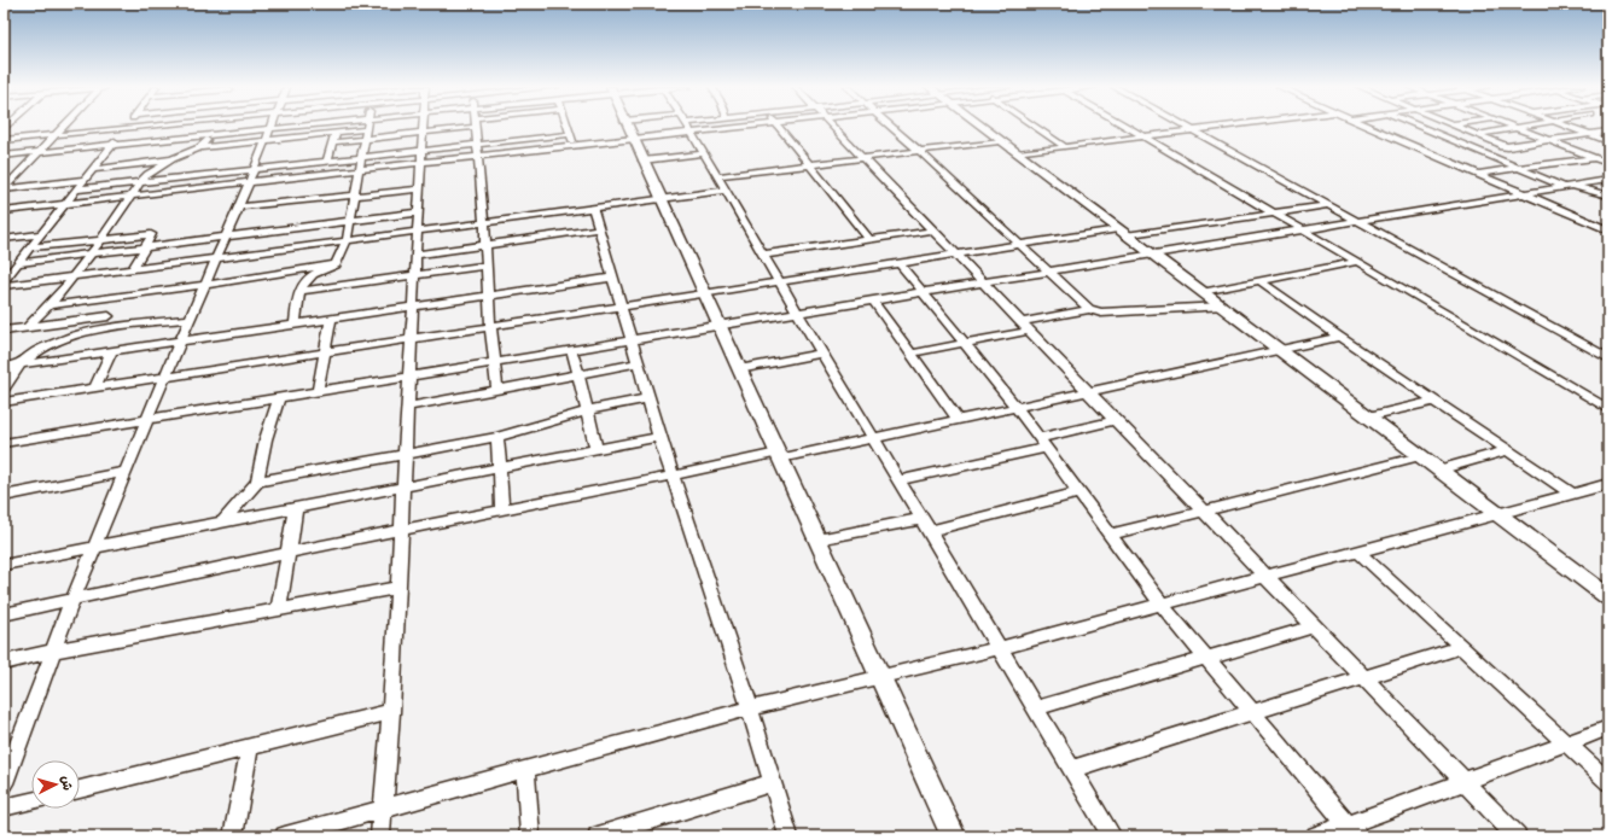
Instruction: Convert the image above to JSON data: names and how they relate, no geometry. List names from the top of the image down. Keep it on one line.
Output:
{"north":"right"}
